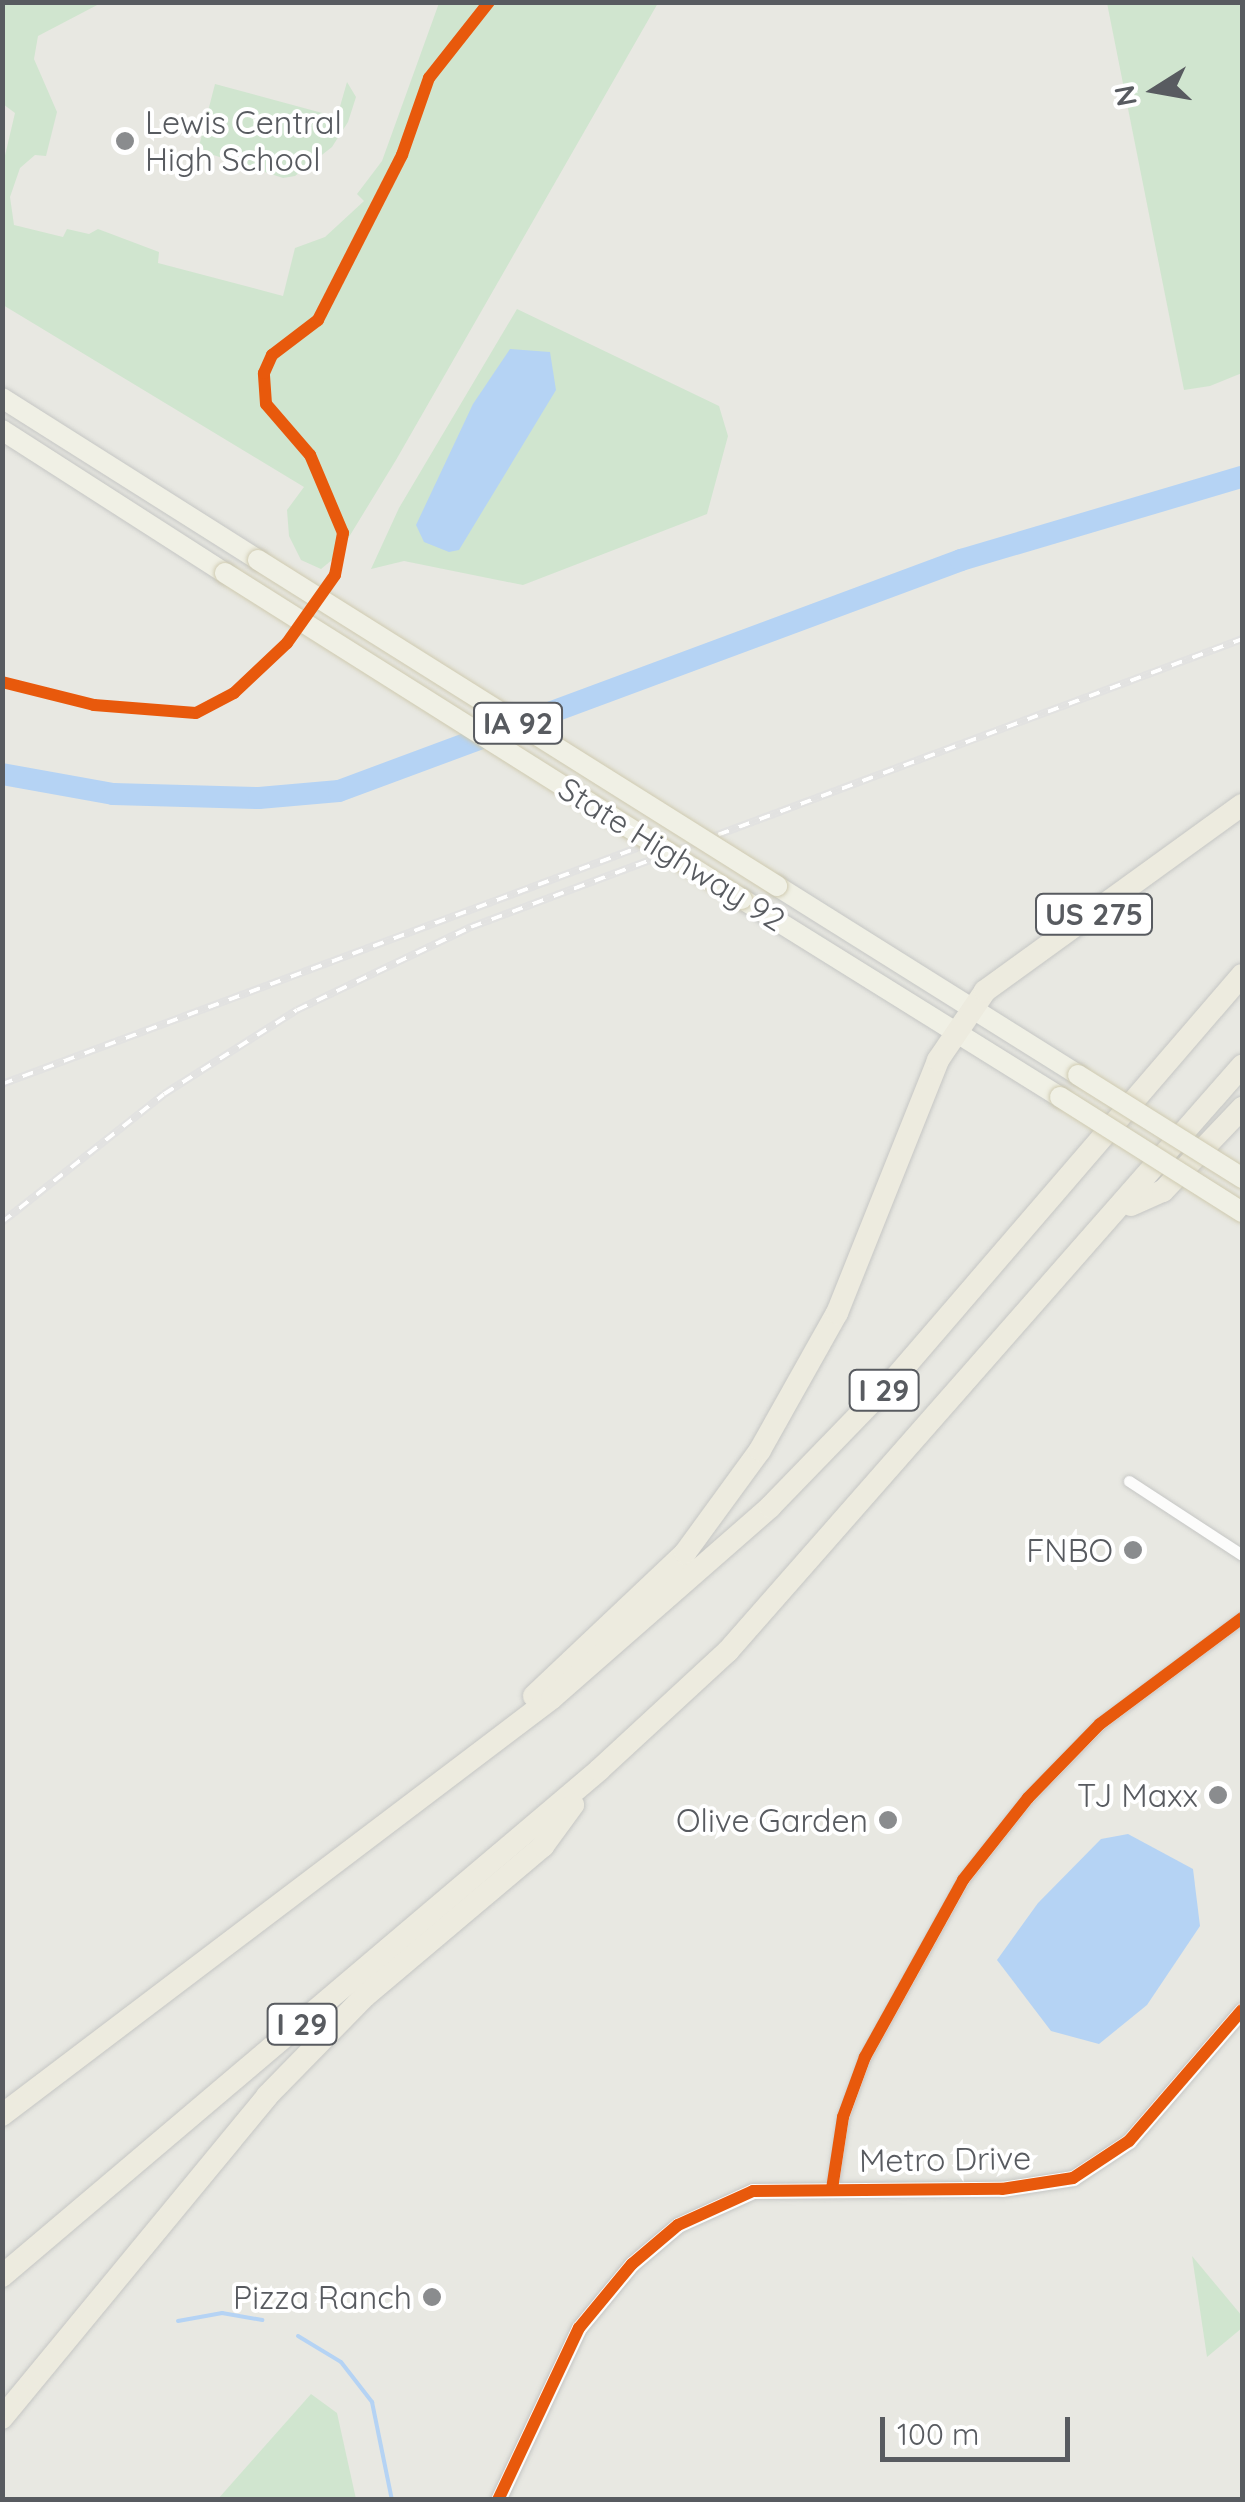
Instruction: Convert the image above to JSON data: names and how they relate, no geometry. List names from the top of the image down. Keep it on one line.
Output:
{"streets":{"highway":["US 275","I 29"],"main road":["IA 92","State Highway 92"],"street":["Metro Drive"]},"crossings":[["State Highway 92","US 275"]],"places":["Lewis Central High School","FNBO","TJ Maxx","Olive Garden","Pizza Ranch"],"scale_bar":"100 m","north":"left"}
